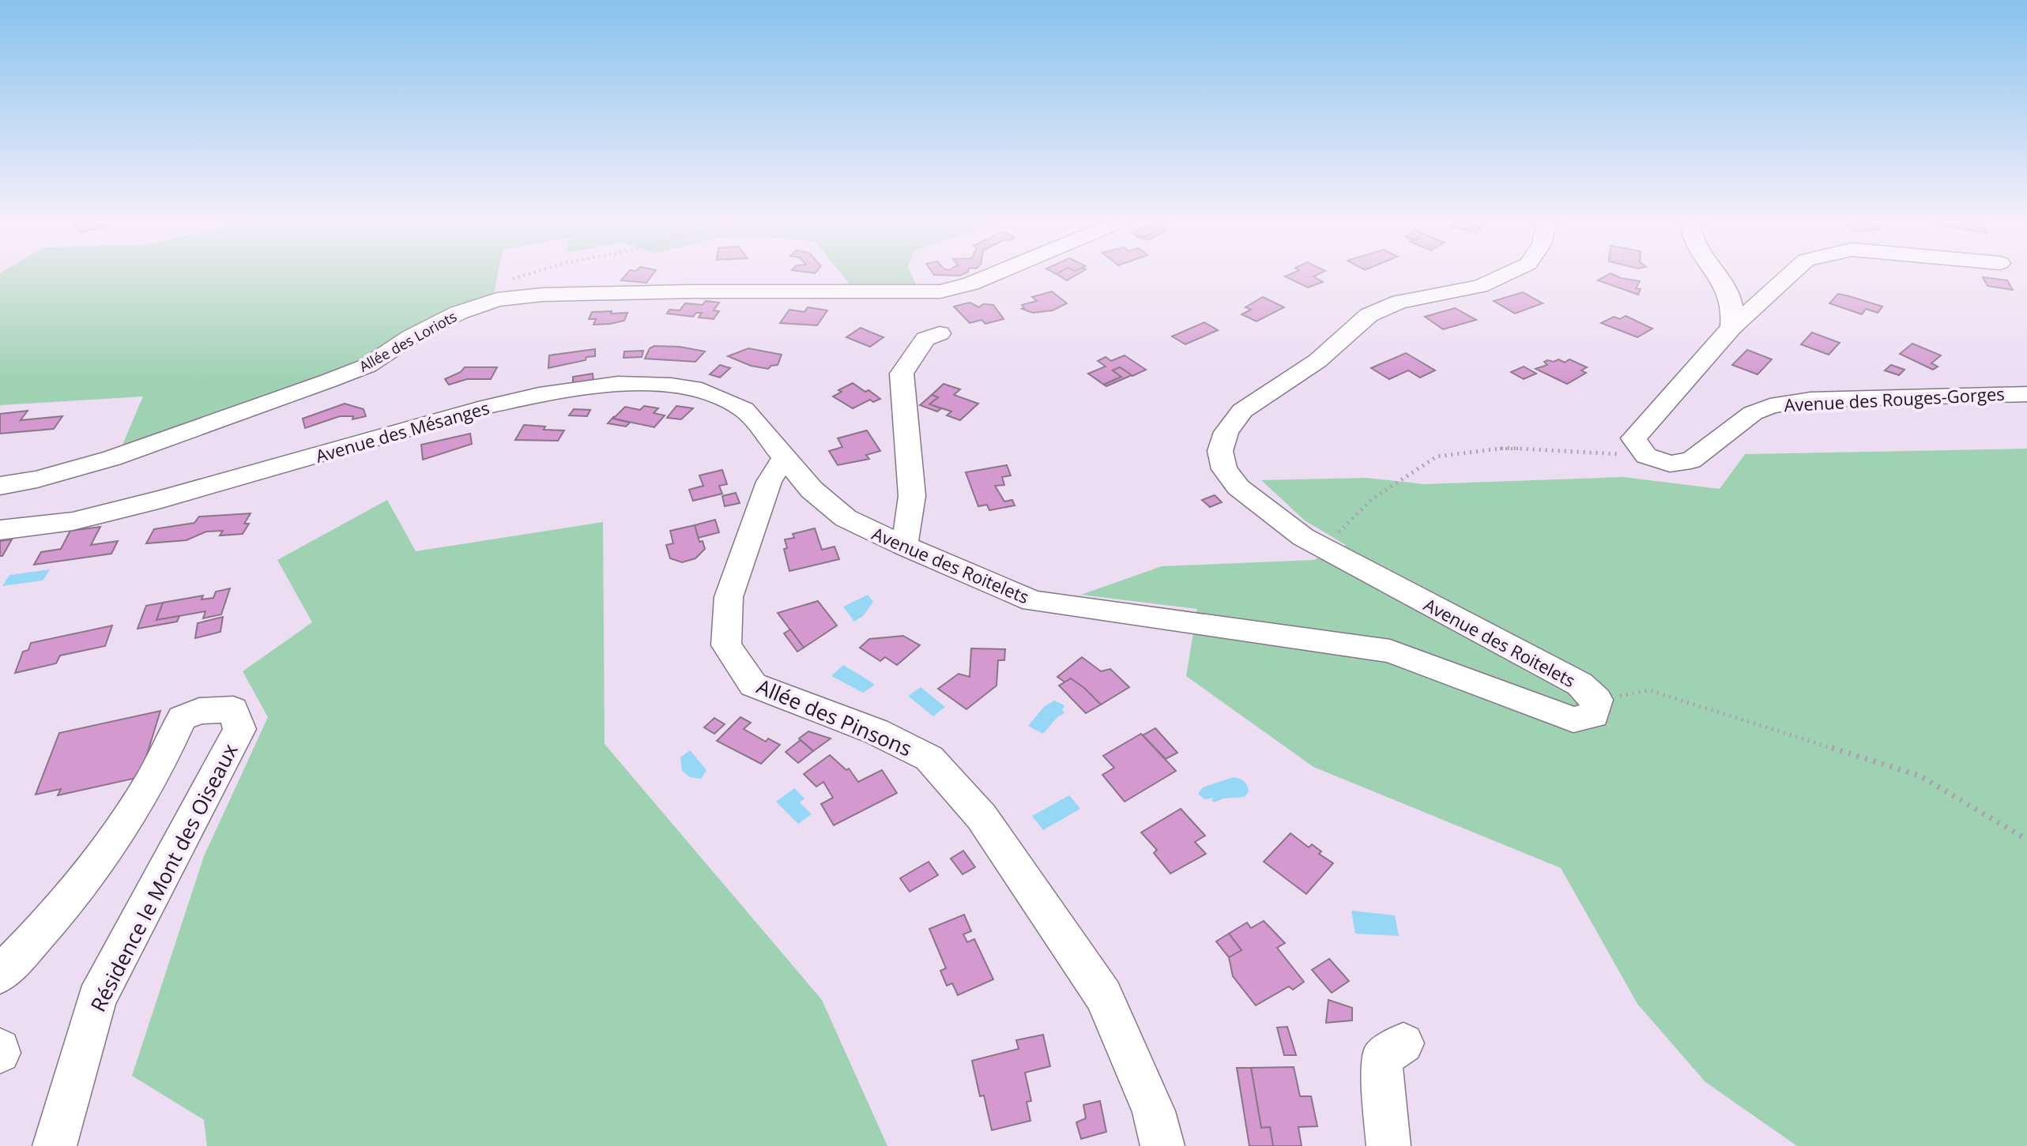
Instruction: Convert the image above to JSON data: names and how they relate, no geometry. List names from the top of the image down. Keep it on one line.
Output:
{"streets":{"street":["Allée des Loriots","Avenue des Rouges-Gorges","Avenue des Mésanges","Avenue des Roitelets","Allée des Pinsons","Résidence le Mont des Oiseaux"]},"crossings":[["Avenue des Mésanges","Avenue des Roitelets"],["Avenue des Mésanges","Allée des Pinsons"],["Avenue des Roitelets","Allée des Pinsons"]]}
